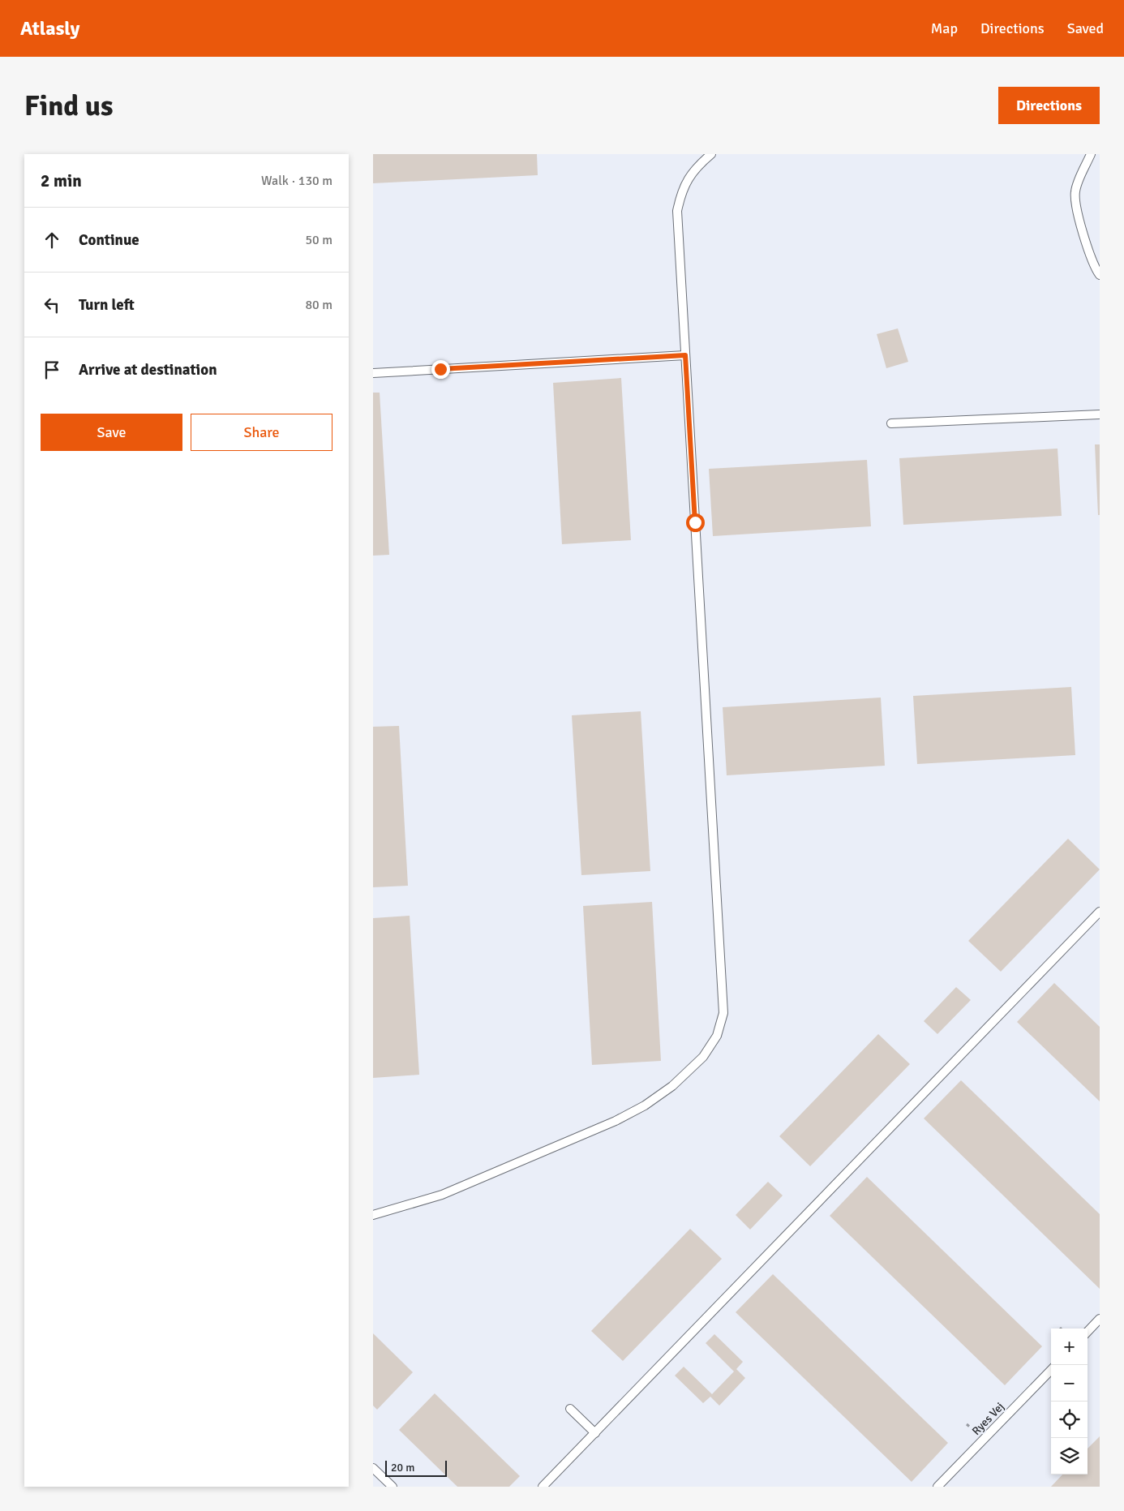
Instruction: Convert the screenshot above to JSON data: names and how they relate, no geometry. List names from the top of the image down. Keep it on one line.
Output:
{"streets":{"lane":["Ryes Vej"]},"scale_bar":"20 m","page":{"header":"Atlasly","nav":["Map","Directions","Saved"],"buttons":["Directions",["Save","Share"]],"title":"Find us","heading":["2 min","Walk · 130 m"],"list":[["Continue","50 m"],["Turn left","80 m"],"Arrive at destination"],"map_buttons":["+","−"],"scale":"20 m"}}
